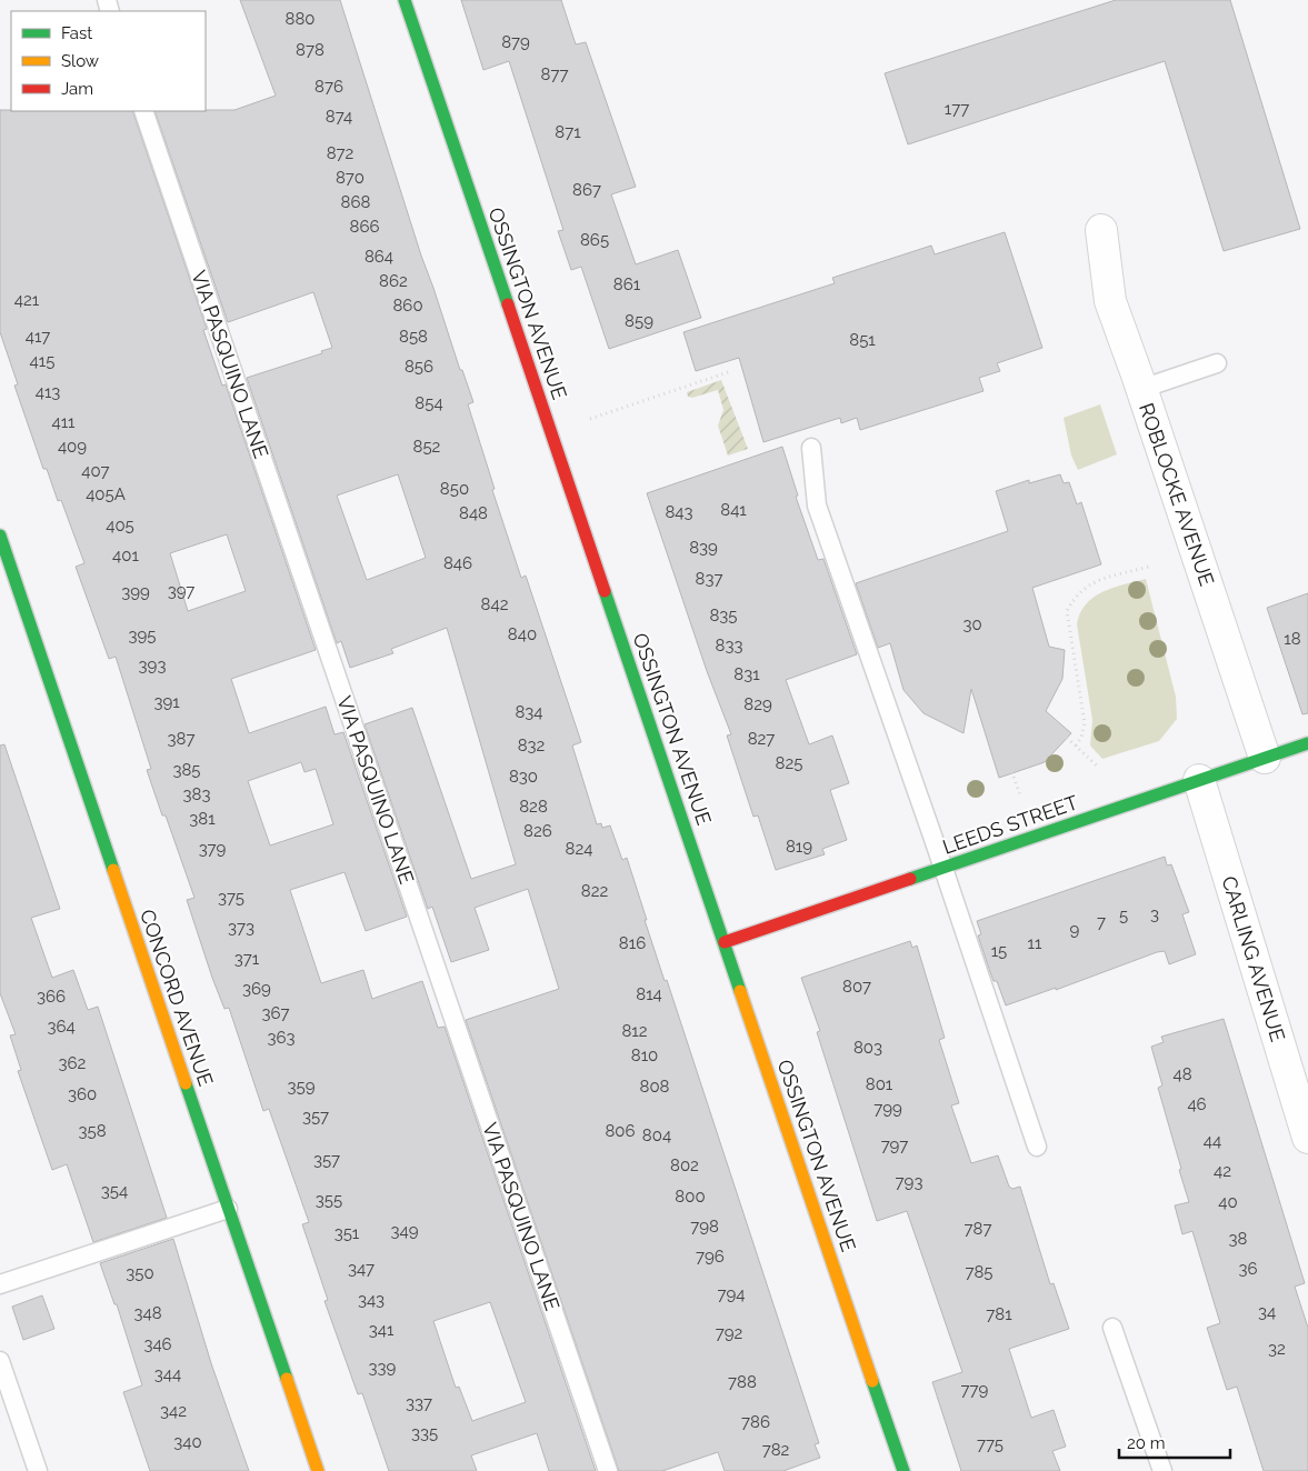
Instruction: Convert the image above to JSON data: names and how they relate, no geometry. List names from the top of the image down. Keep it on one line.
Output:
{"streets":{"street":["OSSINGTON AVENUE","ROBLOCKE AVENUE","LEEDS STREET","CARLING AVENUE","CONCORD AVENUE"],"lane":["VIA PASQUINO LANE"]},"crossings":[["OSSINGTON AVENUE","LEEDS STREET"],["ROBLOCKE AVENUE","LEEDS STREET"],["LEEDS STREET","CARLING AVENUE"]],"house_numbers":["880","879","878","877","876","177","874","871","872","870","867","868","866","865","864","862","861","421","860","859","417","858","851","415","856","413","854","411","409","852","407","850","405A","841","843","848","405","839","401","846","837","397","399","842","835","30","840","395","18","833","393","831","391","829","834","387","827","832","825","385","830","383","828","381","826","819","379","824","822","375","3","5","7","373","9","816","11","15","371","807","369","814","366","367","364","812","363","803","810","362","48","801","359","808","360","46","799","357","358","806","804","44","797","357","802","42","793","354","800","355","40","798","787","349","351","38","796","347","36","785","350","794","343","34","348","781","341","792","346","32","339","344","788","779","337","342","786","335","340","775","782"],"legend":["Fast","Slow","Jam"],"scale_bar":"20 m"}
